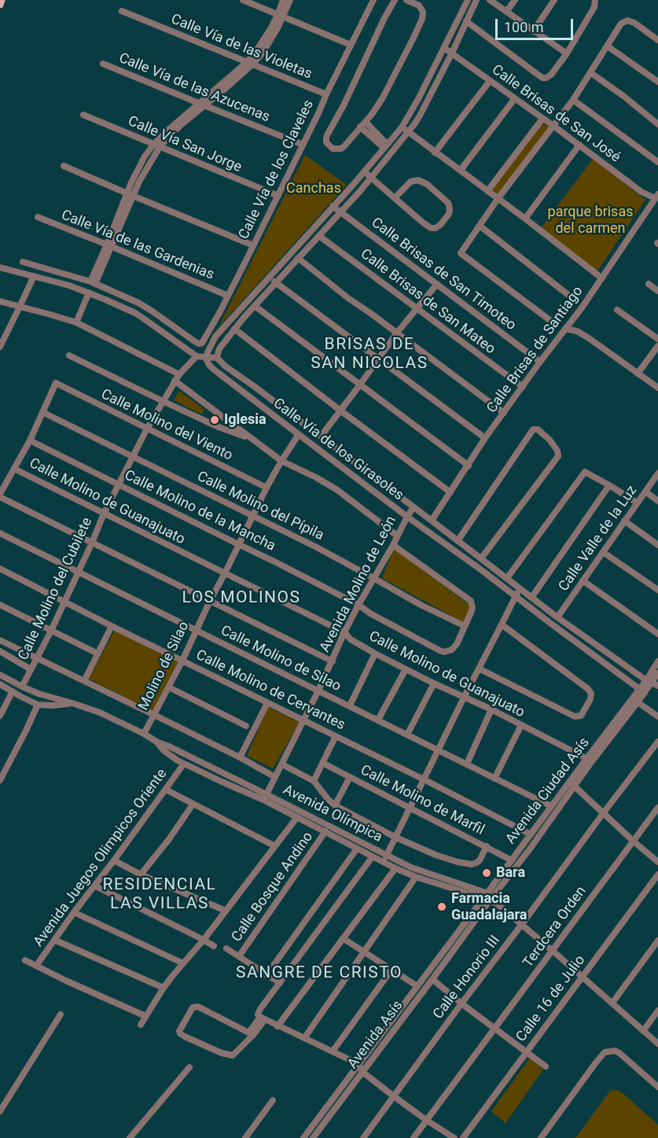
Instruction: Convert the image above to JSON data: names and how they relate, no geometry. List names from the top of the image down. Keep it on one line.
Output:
{"streets":{"street":["Calle Vía de las Violetas","Calle Vía de las Azucenas","Calle Brisas de San José","Calle Vía San Jorge","Calle Vía de los Claveles","Calle Vía de las Gardenias","Calle Brisas de San Timoteo","Calle Brisas de San Mateo","Calle Brisas de Santiago","Calle Molino del Viento","Calle Vía de los Girasoles","Calle Molino de Guanajuato","Calle Molino del Pípila","Calle Molino de la Mancha","Calle Valle de la Luz","Avenida Molino de León","Calle Molino del Cubilete","Calle Molino de Silao","Molino de Silao","Calle Molino de Cervantes","Avenida Ciudad Asís","Calle Molino de Marfil","Avenida Olímpica","Avenida Juegos Olimpicos Oriente","Calle Bosque Andino","Terdcera Orden","Calle Honorio III","Calle 16 de Julio","Avenida Asís"]},"crossings":[["Calle Vía de las Violetas","Calle Vía de los Claveles"],["Calle Vía de las Azucenas","Calle Vía de los Claveles"],["Calle Brisas de San José","Calle Brisas de Santiago"],["Calle Vía San Jorge","Calle Vía de los Claveles"],["Calle Vía de los Claveles","Calle Vía de las Gardenias"],["Calle Brisas de San Timoteo","Calle Brisas de Santiago"],["Calle Brisas de San Mateo","Calle Brisas de Santiago"],["Calle Brisas de Santiago","Calle Vía de los Girasoles"],["Calle Molino del Viento","Calle Molino del Pípila"],["Calle Molino del Viento","Calle Molino del Cubilete"],["Calle Molino del Viento","Molino de Silao"],["Calle Vía de los Girasoles","Calle Valle de la Luz"],["Calle Vía de los Girasoles","Avenida Molino de León"],["Calle Vía de los Girasoles","Molino de Silao"],["Calle Vía de los Girasoles","Avenida Ciudad Asís"],["Calle Molino de Guanajuato","Avenida Molino de León"],["Calle Molino de Guanajuato","Calle Molino del Cubilete"],["Calle Molino de Guanajuato","Molino de Silao"],["Calle Molino de Guanajuato","Avenida Ciudad Asís"],["Calle Molino del Pípila","Calle Molino de la Mancha"],["Calle Molino del Pípila","Avenida Molino de León"],["Calle Molino del Pípila","Calle Molino del Cubilete"],["Calle Molino del Pípila","Molino de Silao"],["Calle Molino de la Mancha","Avenida Molino de León"],["Calle Molino de la Mancha","Calle Molino del Cubilete"],["Calle Molino de la Mancha","Molino de Silao"],["Avenida Molino de León","Calle Molino de Silao"],["Avenida Molino de León","Calle Molino de Cervantes"],["Avenida Molino de León","Avenida Olímpica"],["Calle Molino del Cubilete","Calle Molino de Silao"],["Calle Molino del Cubilete","Calle Molino de Cervantes"],["Calle Molino del Cubilete","Avenida Olímpica"],["Calle Molino de Silao","Molino de Silao"],["Calle Molino de Silao","Avenida Ciudad Asís"],["Molino de Silao","Calle Molino de Cervantes"],["Molino de Silao","Avenida Olímpica"],["Calle Molino de Cervantes","Avenida Ciudad Asís"],["Avenida Ciudad Asís","Calle Molino de Marfil"],["Avenida Ciudad Asís","Avenida Olímpica"],["Avenida Ciudad Asís","Avenida Asís"],["Avenida Olímpica","Avenida Juegos Olimpicos Oriente"],["Avenida Olímpica","Calle Bosque Andino"],["Avenida Olímpica","Avenida Asís"]],"districts":["BRISAS DE SAN NICOLAS","LOS MOLINOS","RESIDENCIAL LAS VILLAS","SANGRE DE CRISTO"],"parks":["Canchas","parque brisas del carmen"],"places":["Iglesia","Bara","Farmacia Guadalajara"],"scale_bar":"100 m"}
